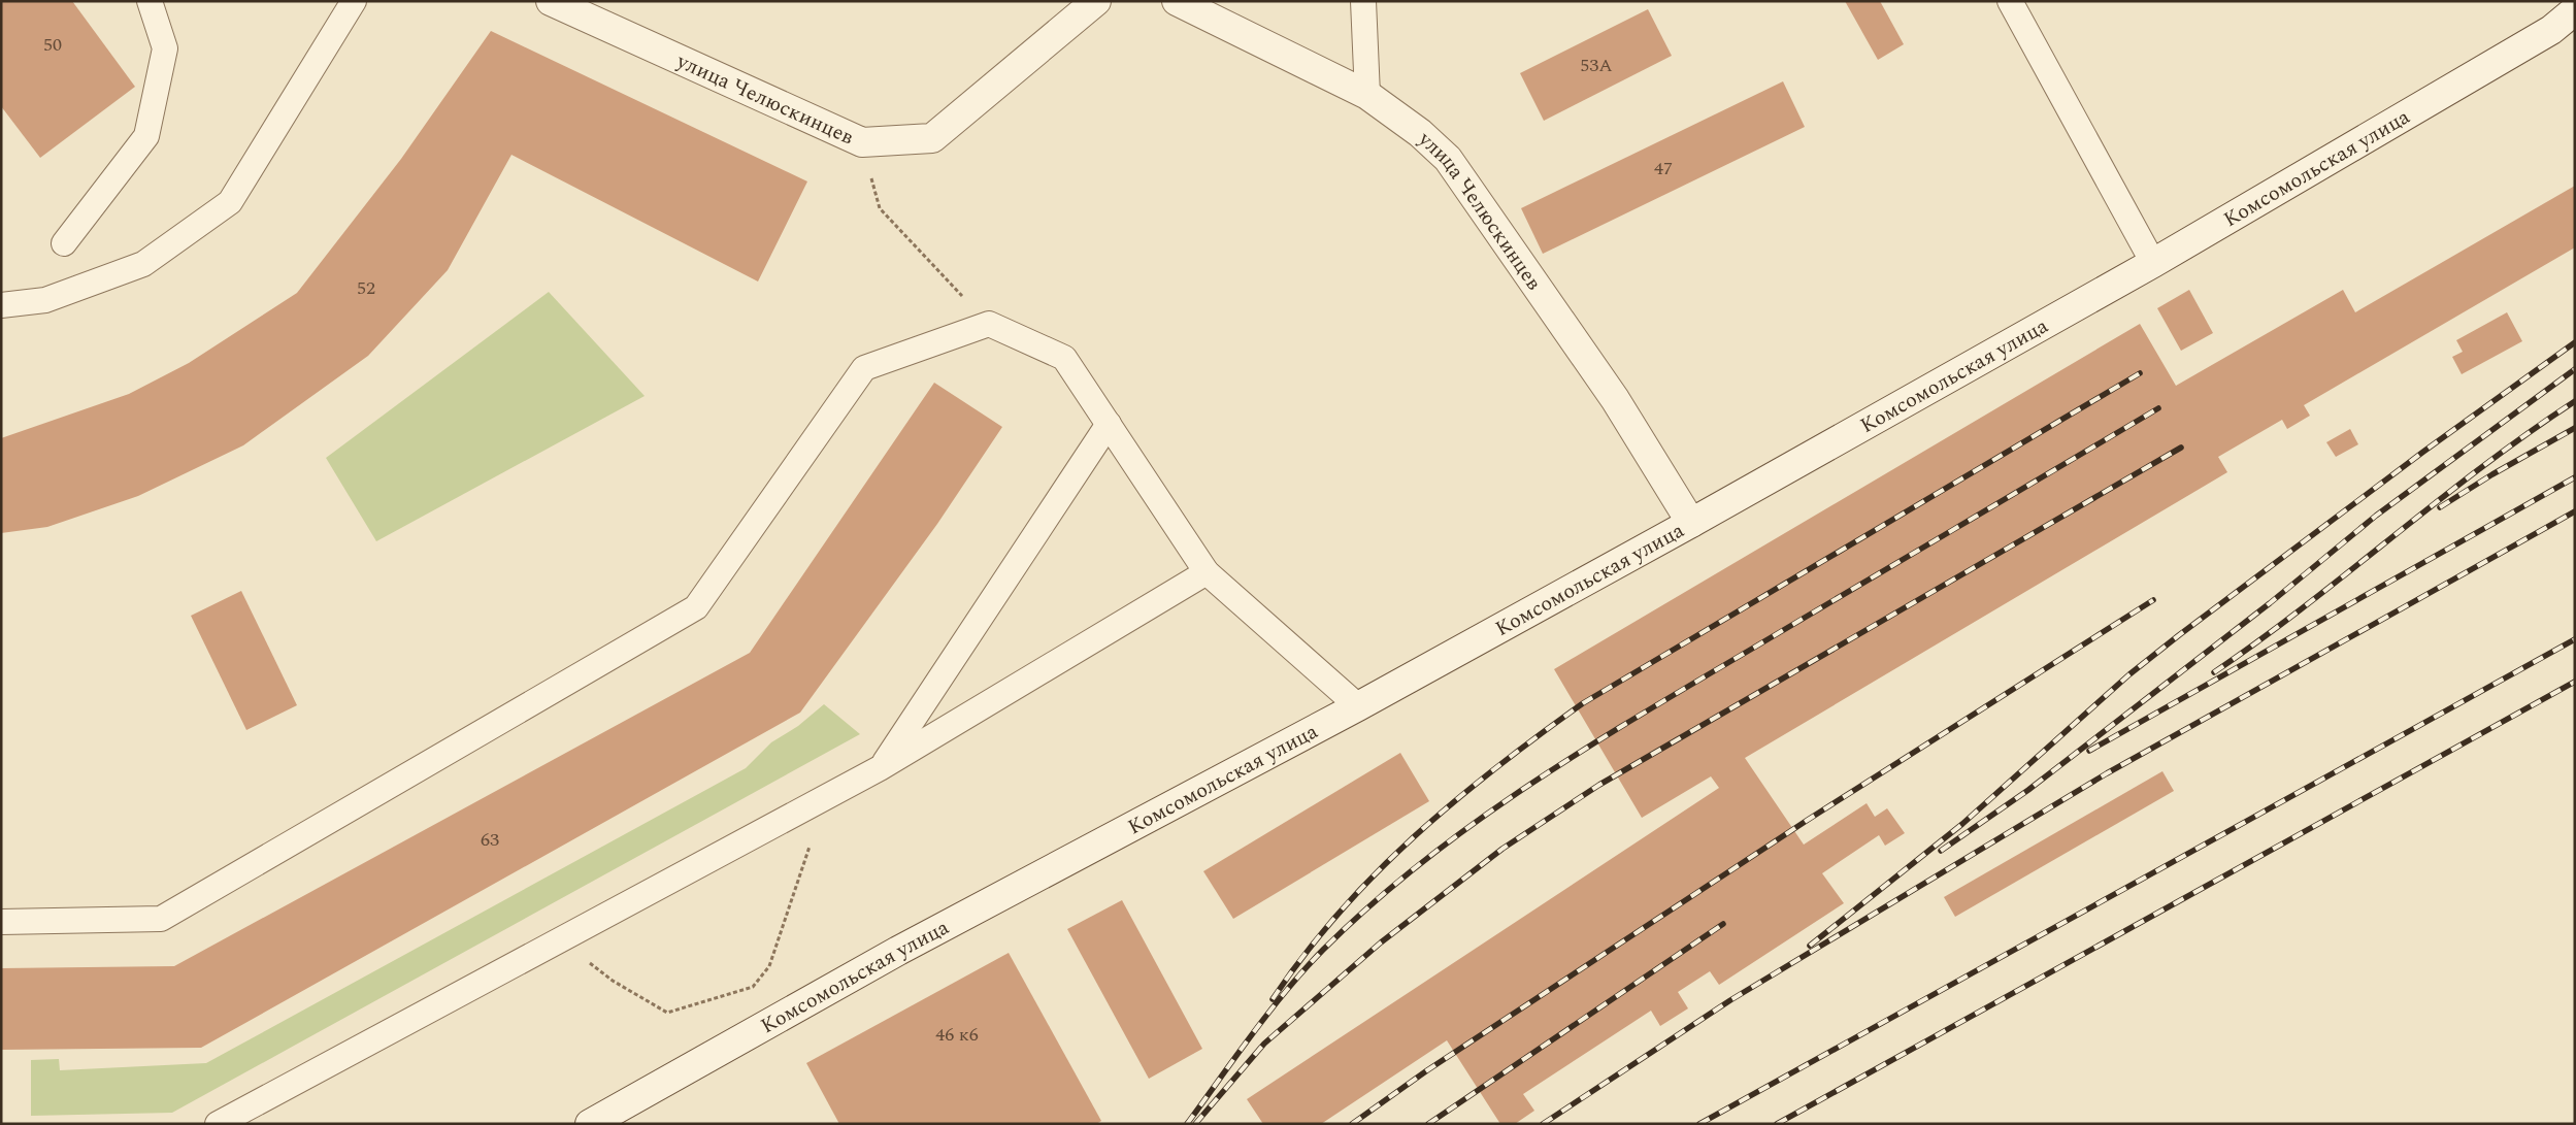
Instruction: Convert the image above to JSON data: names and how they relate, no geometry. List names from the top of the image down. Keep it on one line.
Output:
{"streets":{"main road":["улица Челюскинцев","Комсомольская улица"]},"crossings":[["улица Челюскинцев","Комсомольская улица"]],"house_numbers":["50","53А","47","52","63","46 к6"]}
